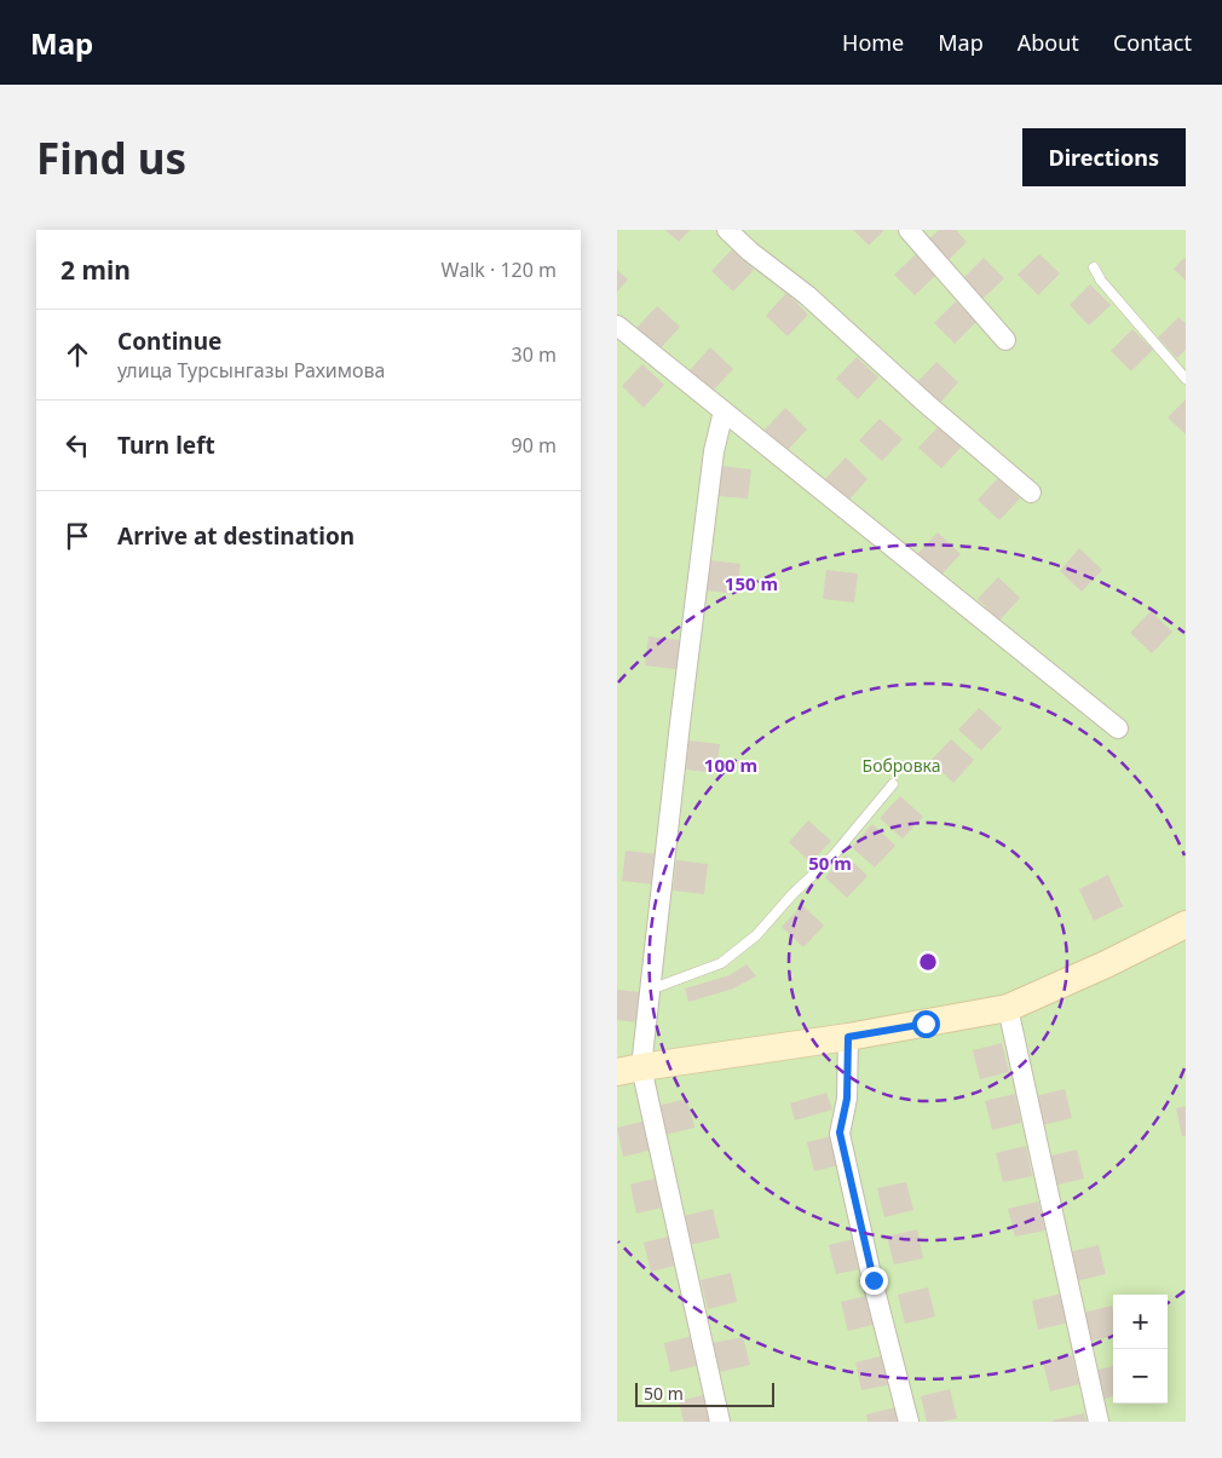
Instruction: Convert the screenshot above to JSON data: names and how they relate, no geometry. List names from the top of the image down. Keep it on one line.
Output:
{"parks":["Бобровка"],"scale_bar":"50 m","page":{"header":"Map","nav":["Home","Map","About","Contact"],"buttons":"Directions","title":"Find us","heading":["2 min","Walk · 120 m"],"list":[["Continue","улица Турсынгазы Рахимова","30 m"],["Turn left","90 m"],"Arrive at destination"],"map_buttons":["+","−"],"scale":"50 m"},"rings":["150 m","100 m","50 m"]}
